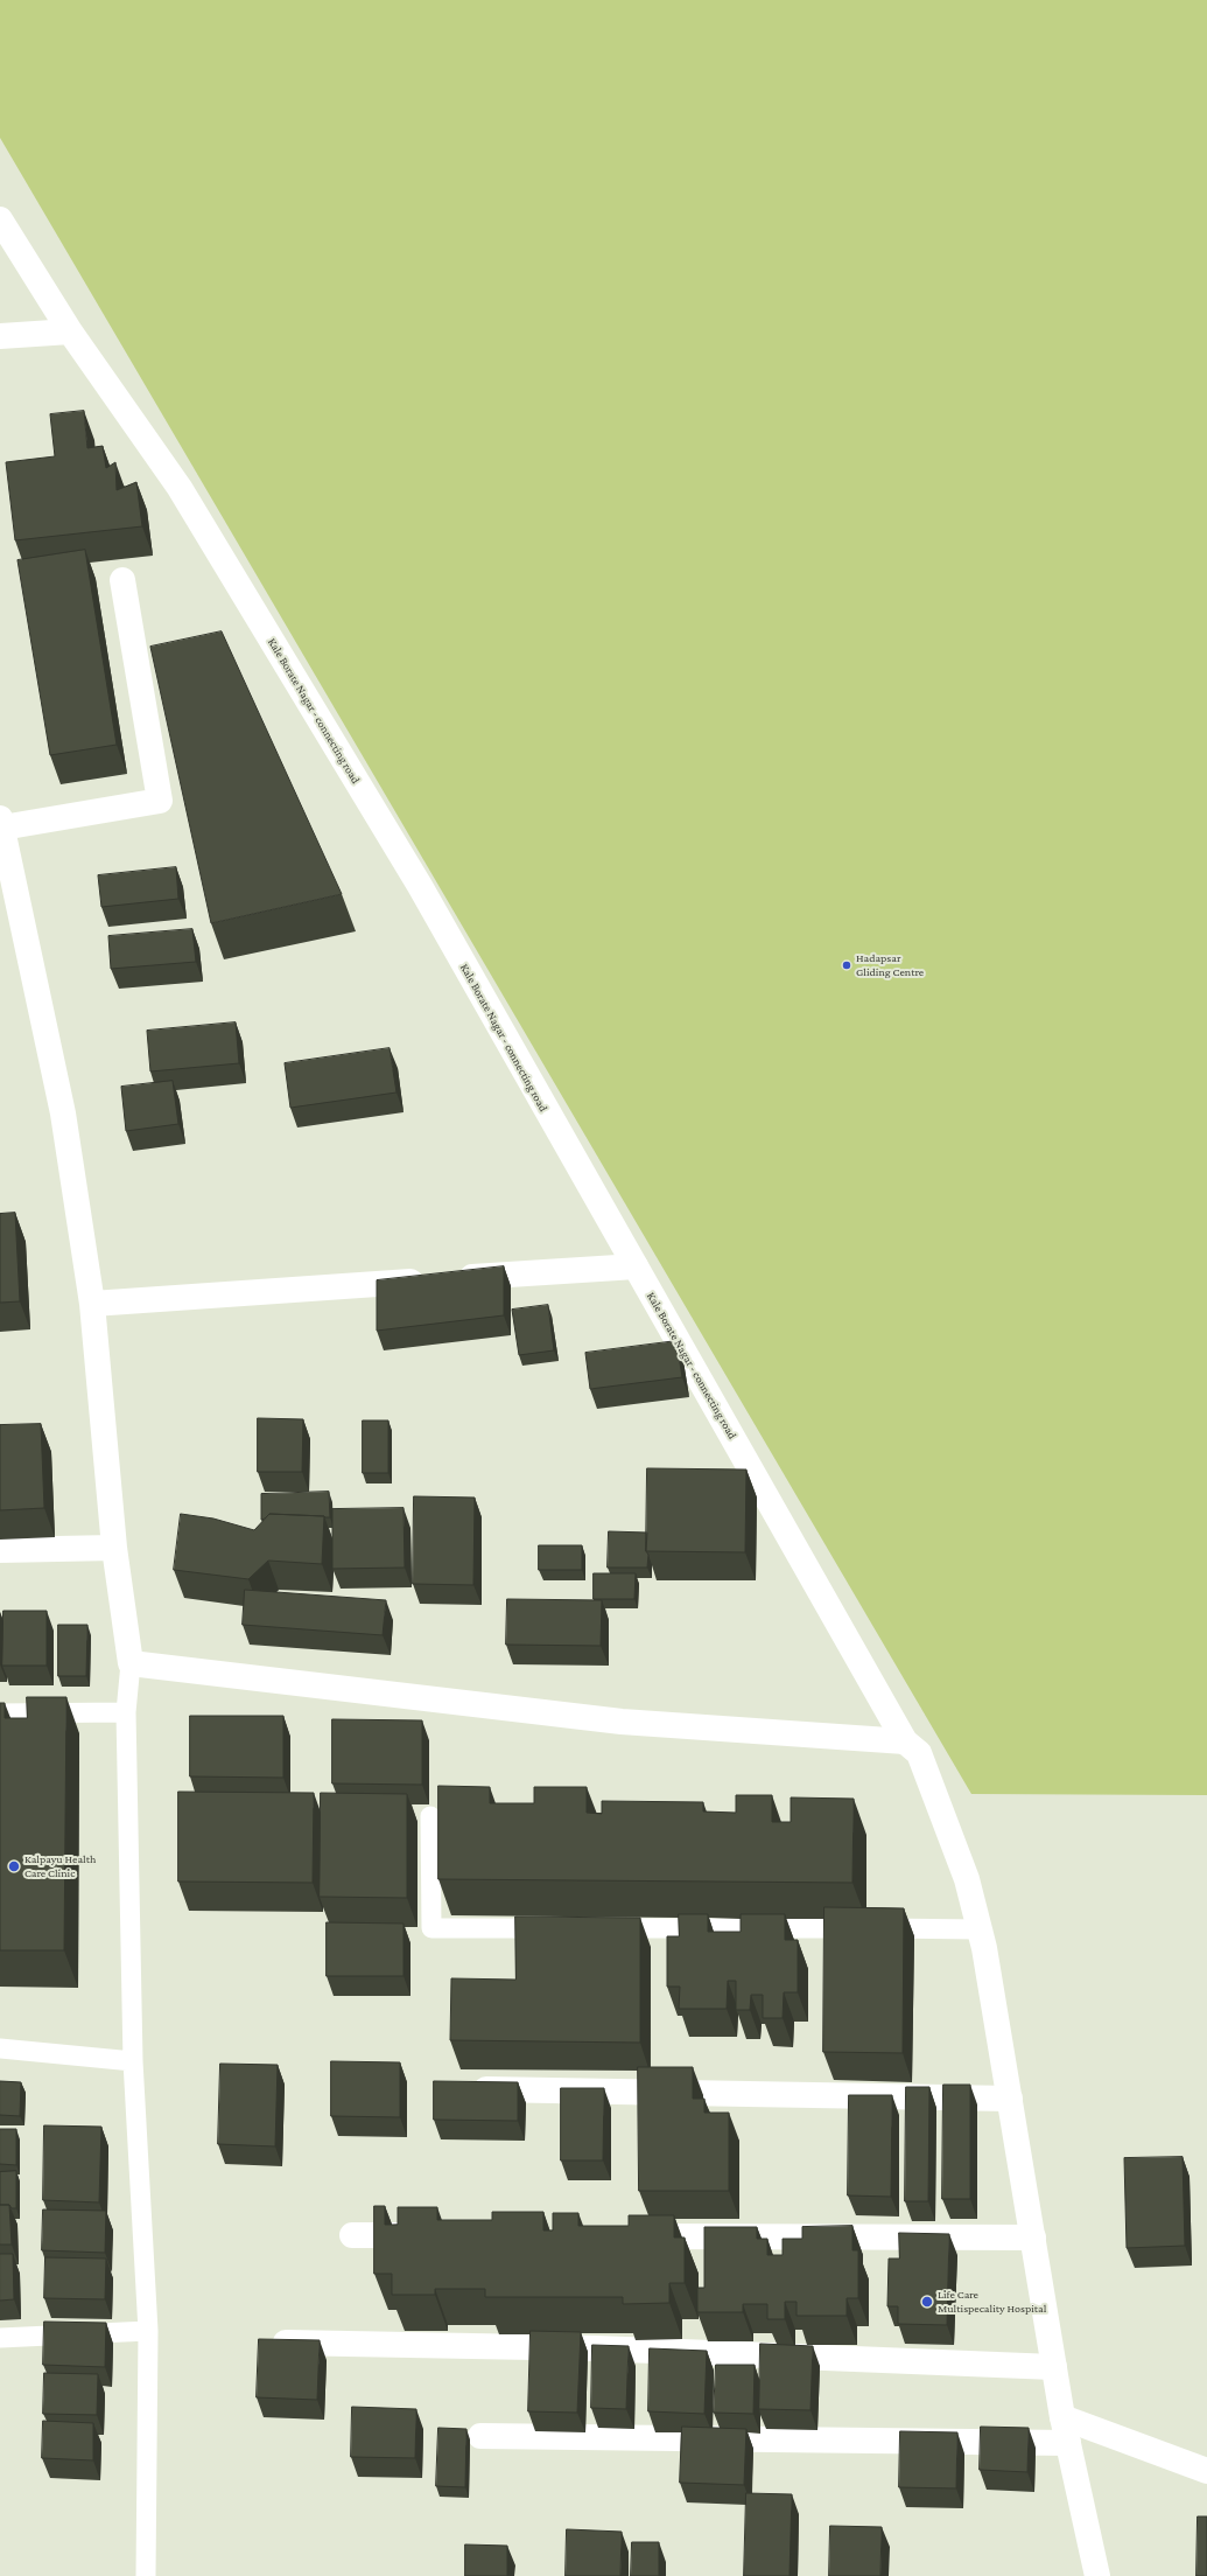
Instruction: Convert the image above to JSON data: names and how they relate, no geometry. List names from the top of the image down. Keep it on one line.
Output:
{"streets":{"street":["Kale Borate Nagar - connecting road"]},"places":["Hadapsar Gliding Centre","Kalpayu Health Care Clinic","Life Care Multispecality Hospital"]}
